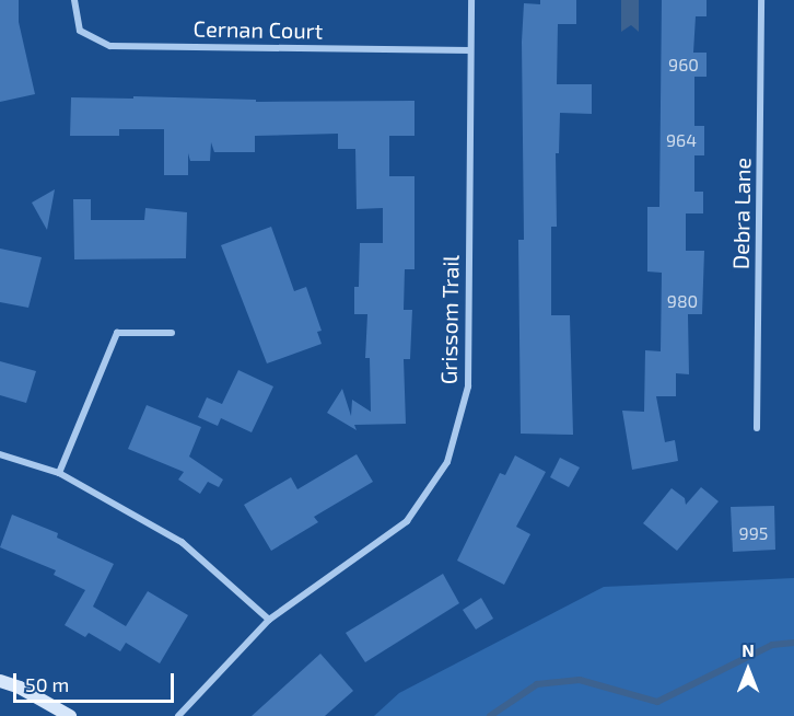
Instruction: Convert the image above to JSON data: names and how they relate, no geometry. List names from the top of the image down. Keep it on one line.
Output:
{"streets":{"street":["Cernan Court","Debra Lane","Grissom Trail"]},"crossings":[["Cernan Court","Grissom Trail"]],"house_numbers":["960","964","980","995"],"scale_bar":"50 m","north":"top"}
